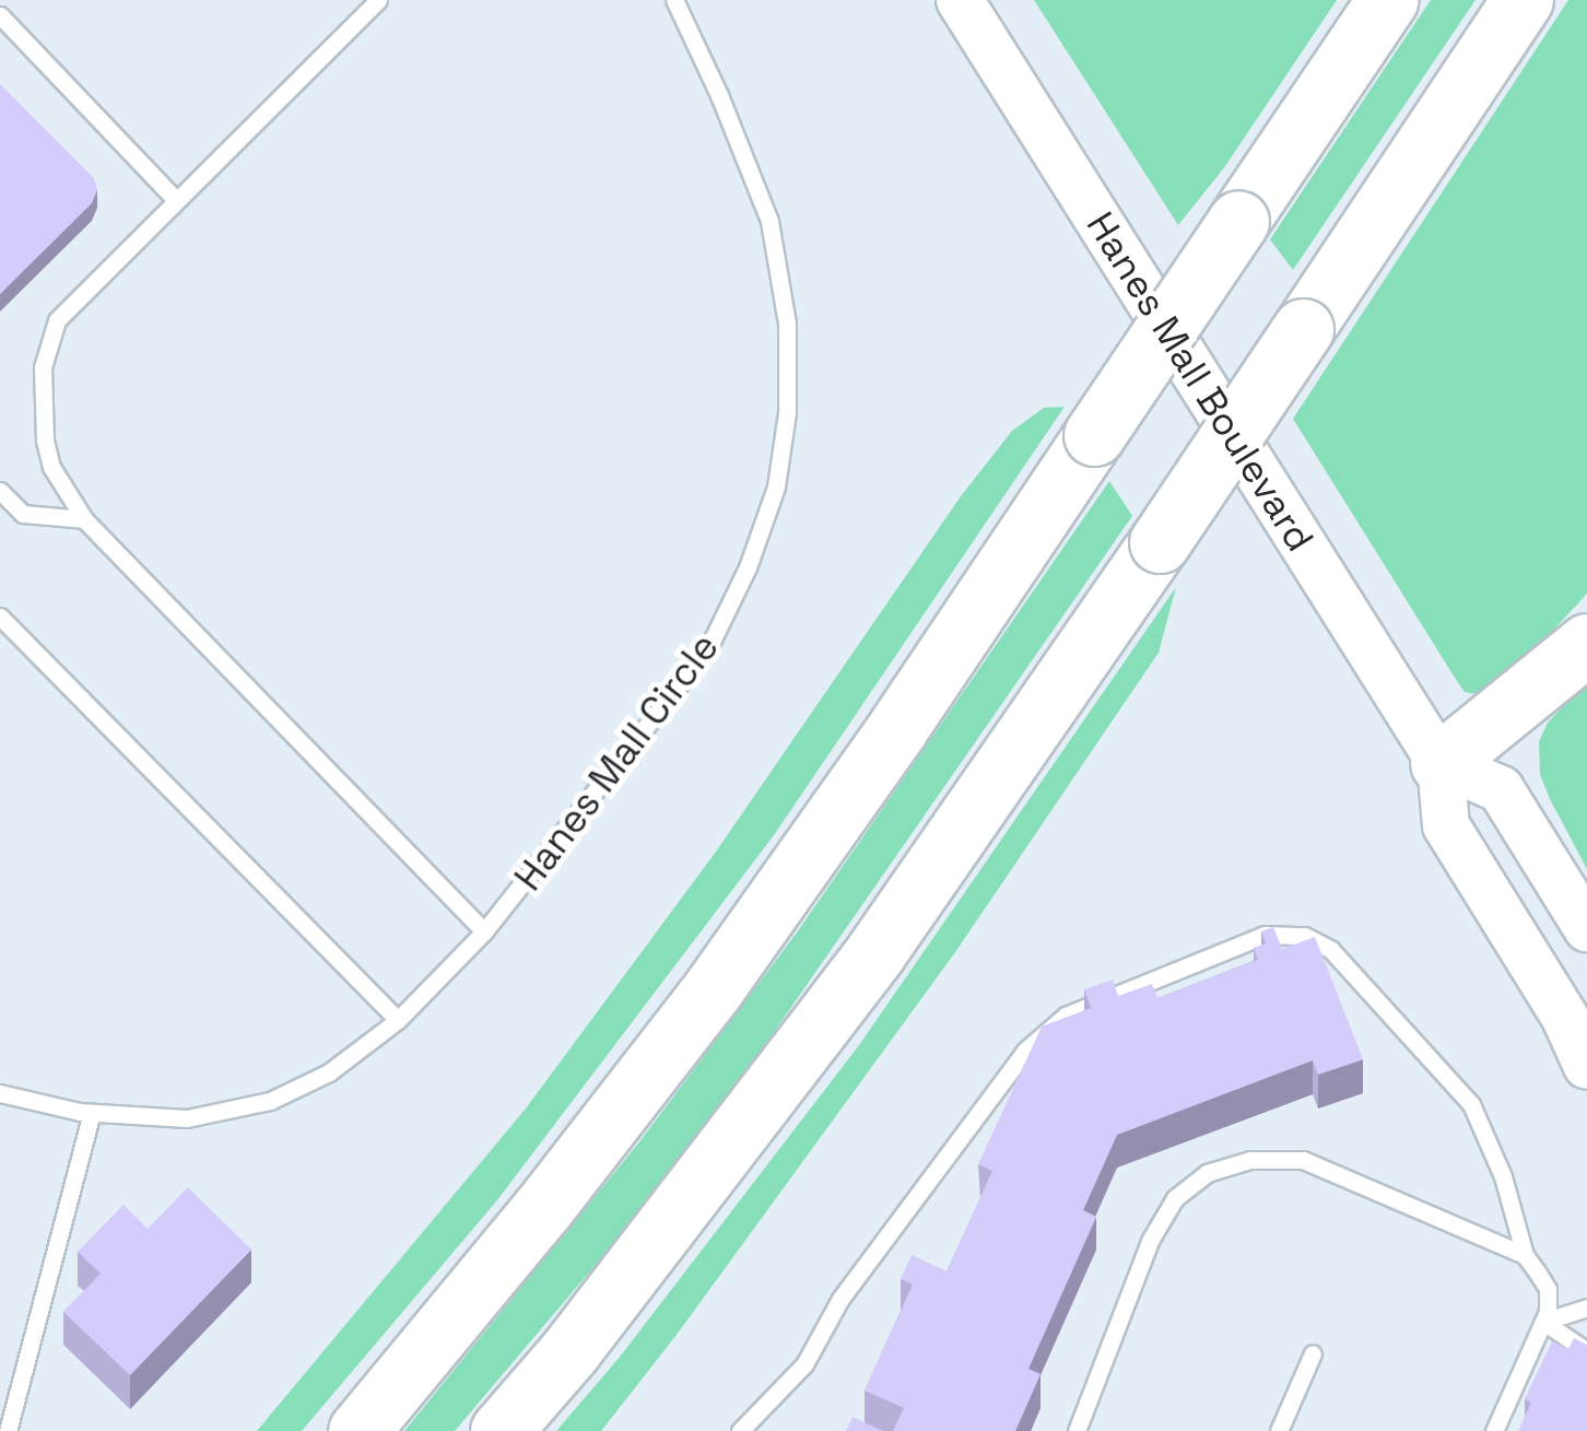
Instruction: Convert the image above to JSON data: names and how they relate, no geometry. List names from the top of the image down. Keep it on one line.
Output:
{"streets":{"main road":["Hanes Mall Boulevard"],"lane":["Hanes Mall Circle"]}}
